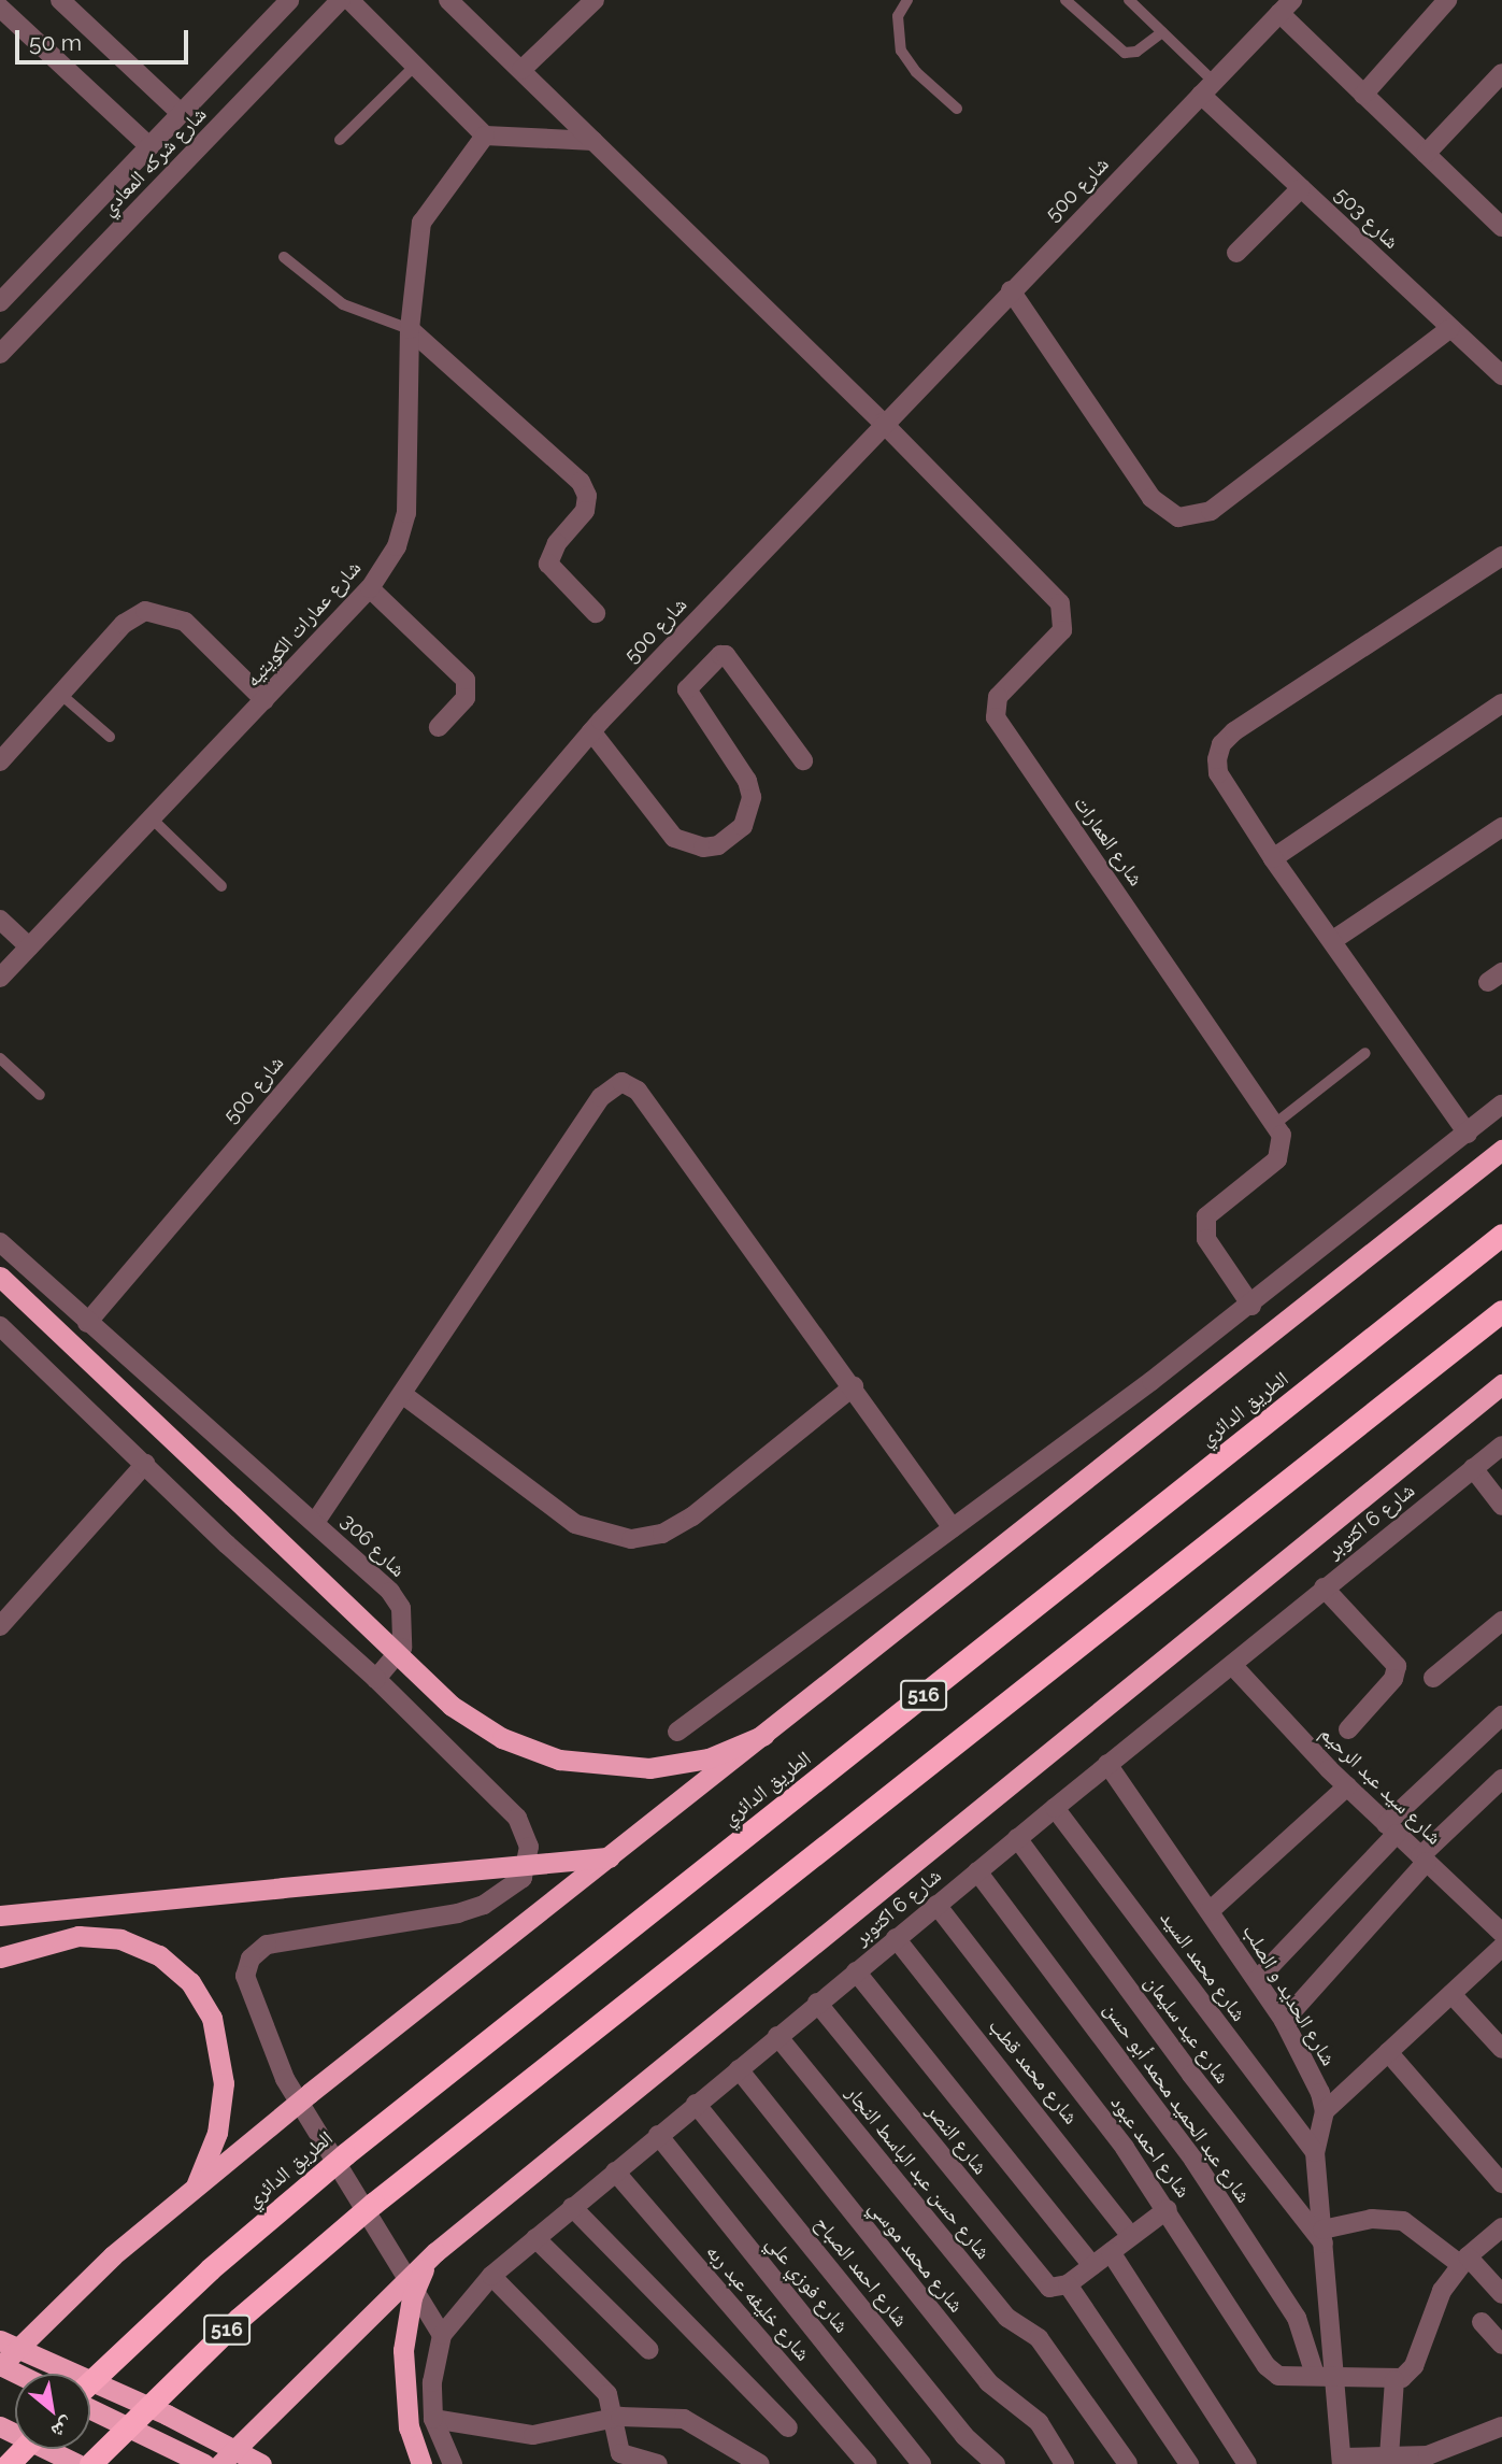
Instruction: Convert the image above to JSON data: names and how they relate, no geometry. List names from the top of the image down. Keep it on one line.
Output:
{"streets":{"highway":["الطريق الدائري","516"],"street":["شارع شركه المعادي","شارع 500","شارع 503","شارع عمارات الكويتيه","شارع العمارات","شارع 6 اكتوبر","شارع 306","شارع سيد عبد الرحيم","شارع محمد السيد","شارع الحديد و الصلب","شارع عيد سليمان","شارع محمد قطب","شارع عبد الحميد محمد أبو حسن","شارع النصر","شارع احمد عبود","شارع حسن عبد الباسط النجار","شارع محمد موسي","شارع احمد الصباح","شارع فوزي علي","شارع خليفه عبد ربه"]},"crossings":[["شارع 500","شارع 503"],["شارع 500","شارع العمارات"],["شارع 500","شارع 306"],["شارع 6 اكتوبر","شارع سيد عبد الرحيم"],["شارع 6 اكتوبر","شارع محمد السيد"],["شارع 6 اكتوبر","شارع الحديد و الصلب"],["شارع 6 اكتوبر","شارع عيد سليمان"],["شارع 6 اكتوبر","شارع محمد قطب"],["شارع 6 اكتوبر","شارع عبد الحميد محمد أبو حسن"],["شارع 6 اكتوبر","شارع النصر"],["شارع 6 اكتوبر","شارع احمد عبود"],["شارع 6 اكتوبر","شارع حسن عبد الباسط النجار"],["شارع 6 اكتوبر","شارع محمد موسي"],["شارع 6 اكتوبر","شارع احمد الصباح"],["شارع 6 اكتوبر","شارع فوزي علي"],["شارع 6 اكتوبر","شارع خليفه عبد ربه"],["شارع عبد الحميد محمد أبو حسن","شارع احمد عبود"]],"scale_bar":"50 m","north":"bottom right"}
